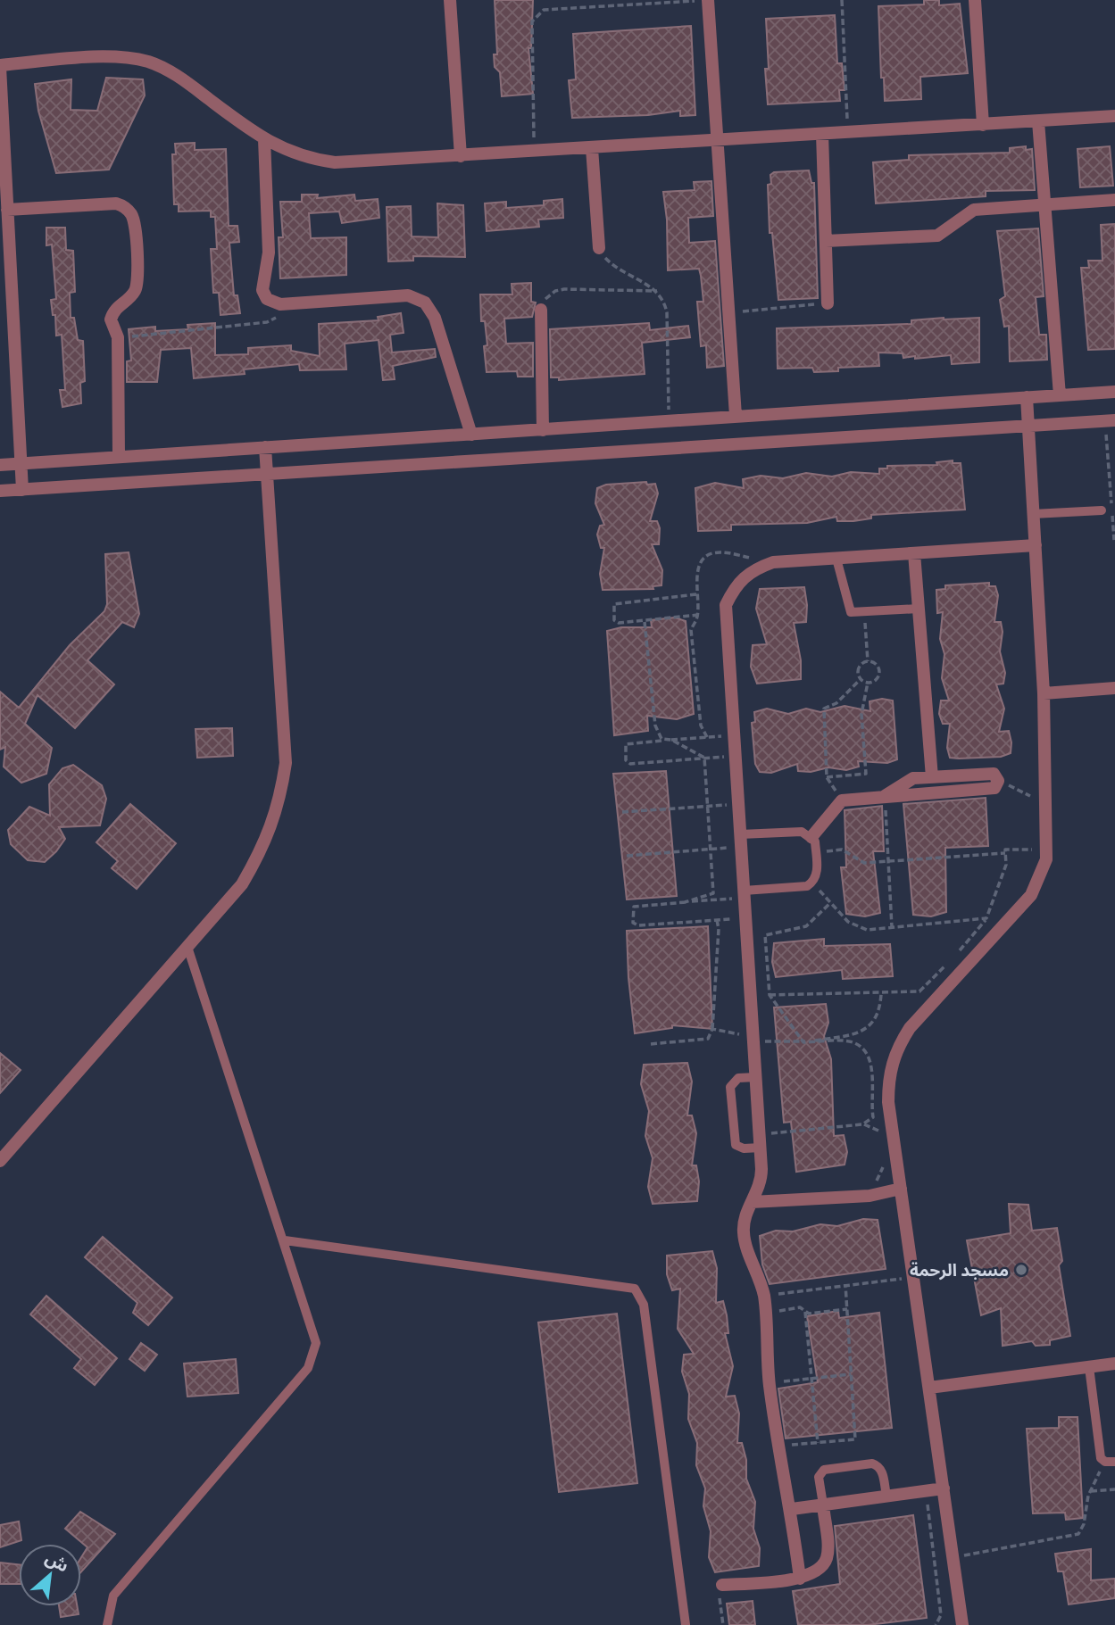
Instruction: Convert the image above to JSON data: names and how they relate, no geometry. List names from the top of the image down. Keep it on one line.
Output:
{"places":["مسجد الرحمة"],"north":"top right"}
